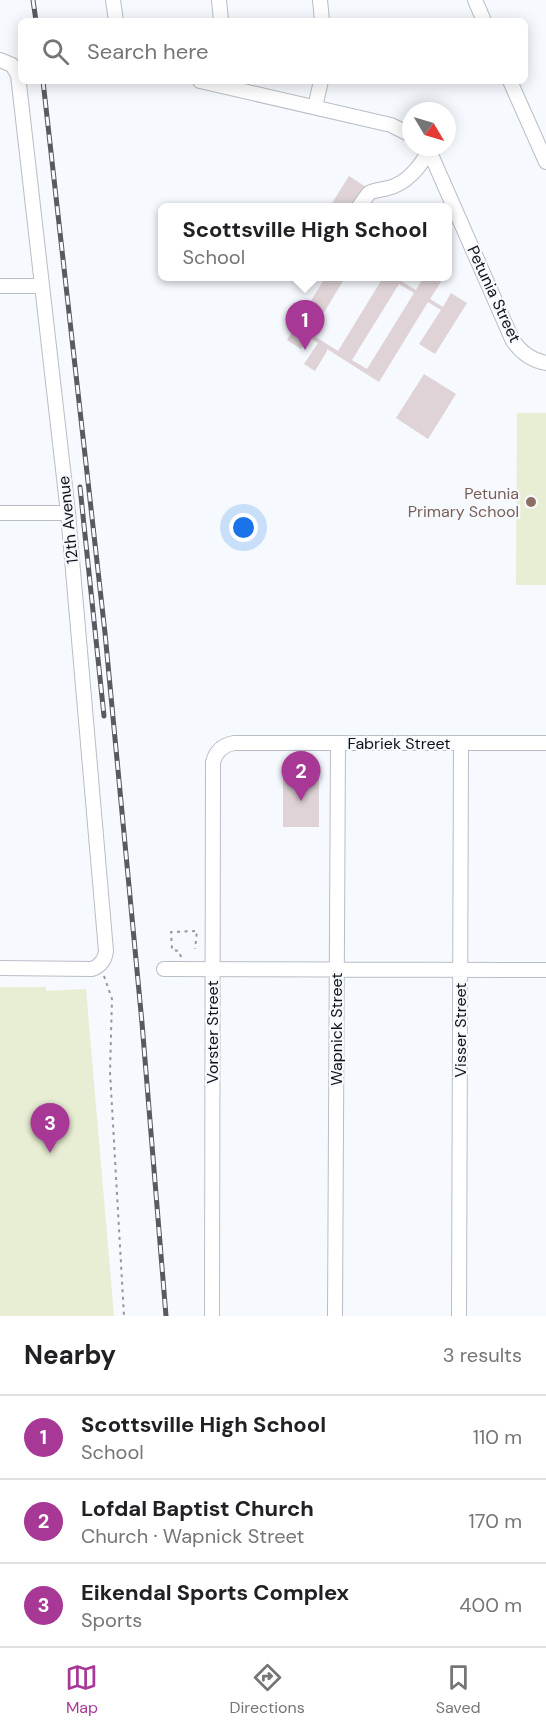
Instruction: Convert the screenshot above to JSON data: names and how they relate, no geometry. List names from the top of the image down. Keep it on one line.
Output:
{"streets":{"street":["Petunia Street","12th Avenue","Fabriek Street","Wapnick Street","Visser Street","Vorster Street"]},"crossings":[["Fabriek Street","Wapnick Street"],["Fabriek Street","Visser Street"],["Fabriek Street","Vorster Street"]],"places":["Petunia Primary School"],"north":"bottom right","page":{"search":"Search here","popup":["Scottsville High School","School"],"pins":["1","2","3"],"heading":["Nearby","3 results"],"list":[{"mark":"1","name":"Scottsville High School","note":"School","value":"110 m"},{"mark":"2","name":"Lofdal Baptist Church","note":"Church · Wapnick Street","value":"170 m"},{"mark":"3","name":"Eikendal Sports Complex","note":"Sports","value":"400 m"}],"nav":["Map","Directions","Saved"]}}
